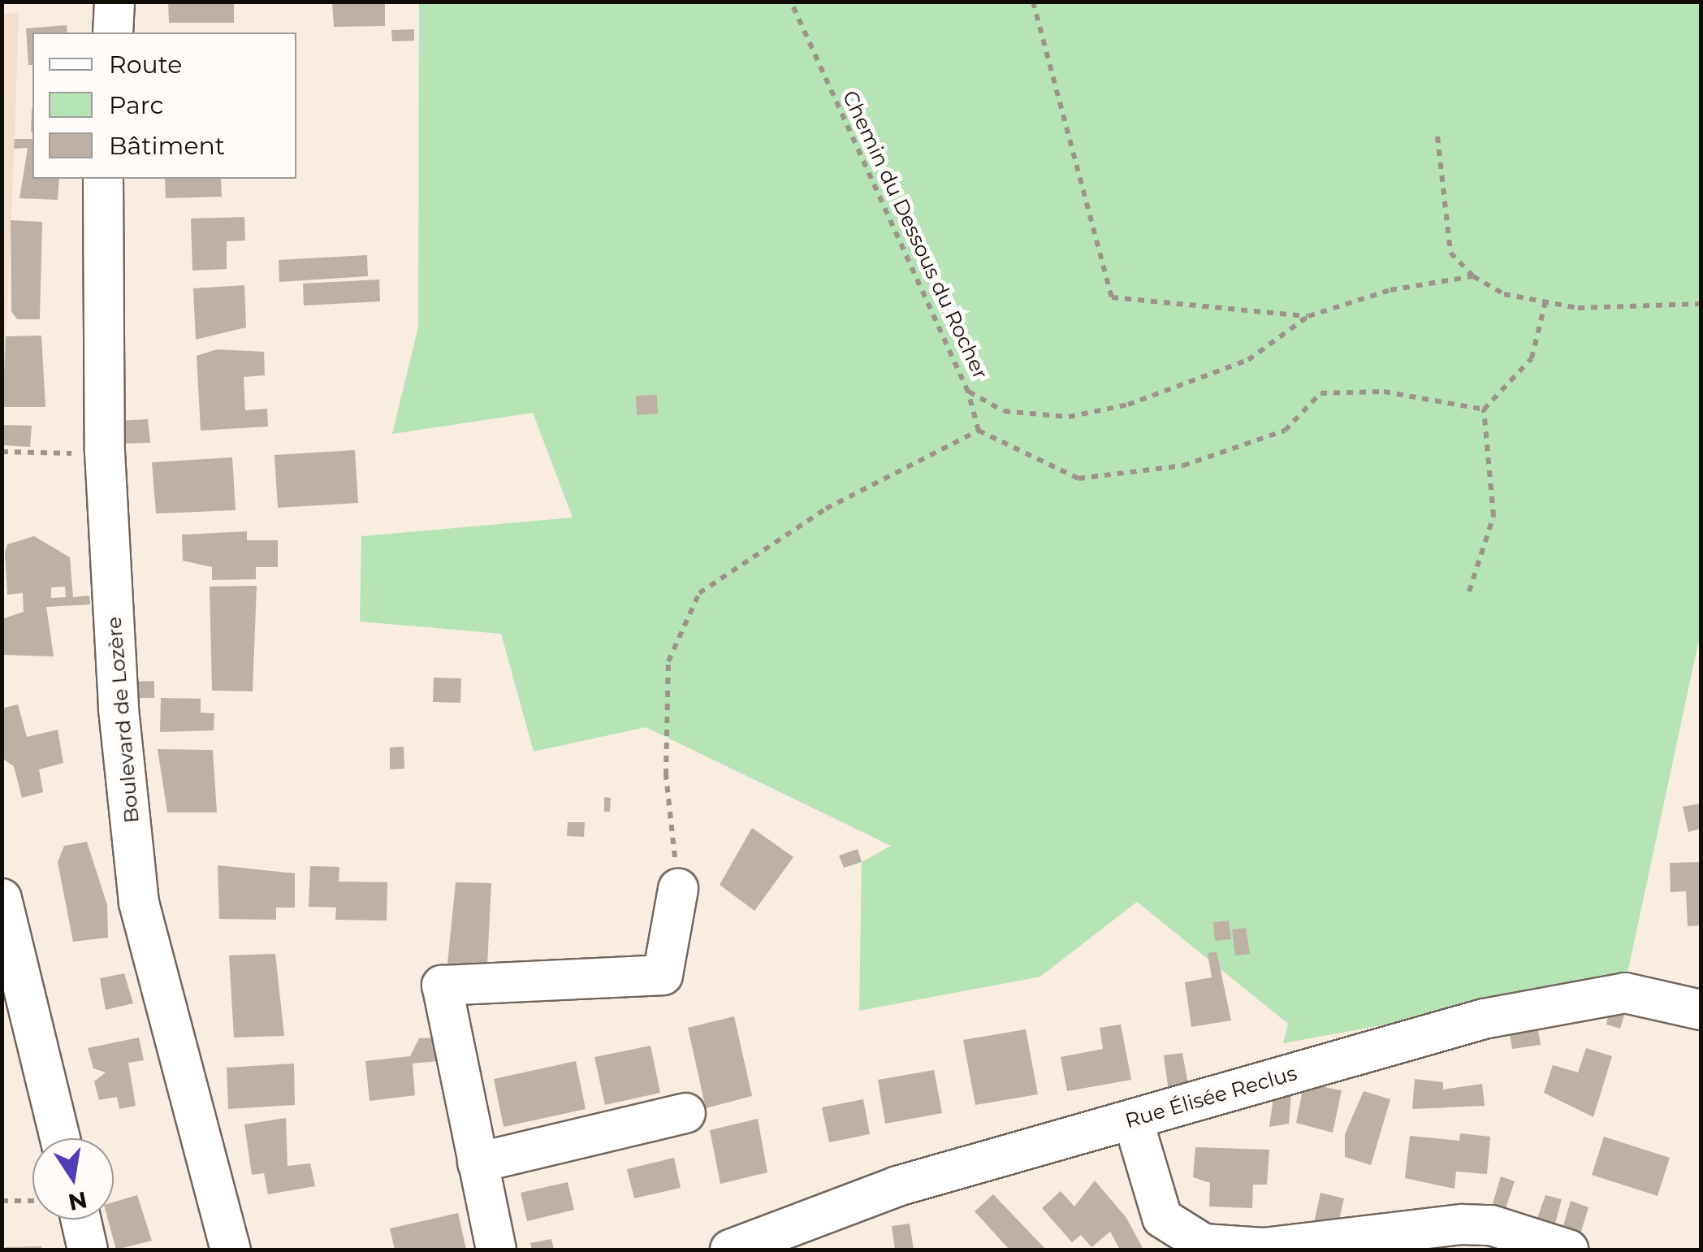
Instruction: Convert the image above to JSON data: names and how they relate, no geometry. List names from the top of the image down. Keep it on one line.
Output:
{"streets":{"street":["Boulevard de Lozère","Rue Élisée Reclus"],"path":["Chemin du Dessous du Rocher"]},"legend":["Route","Parc","Bâtiment"],"north":"bottom"}
